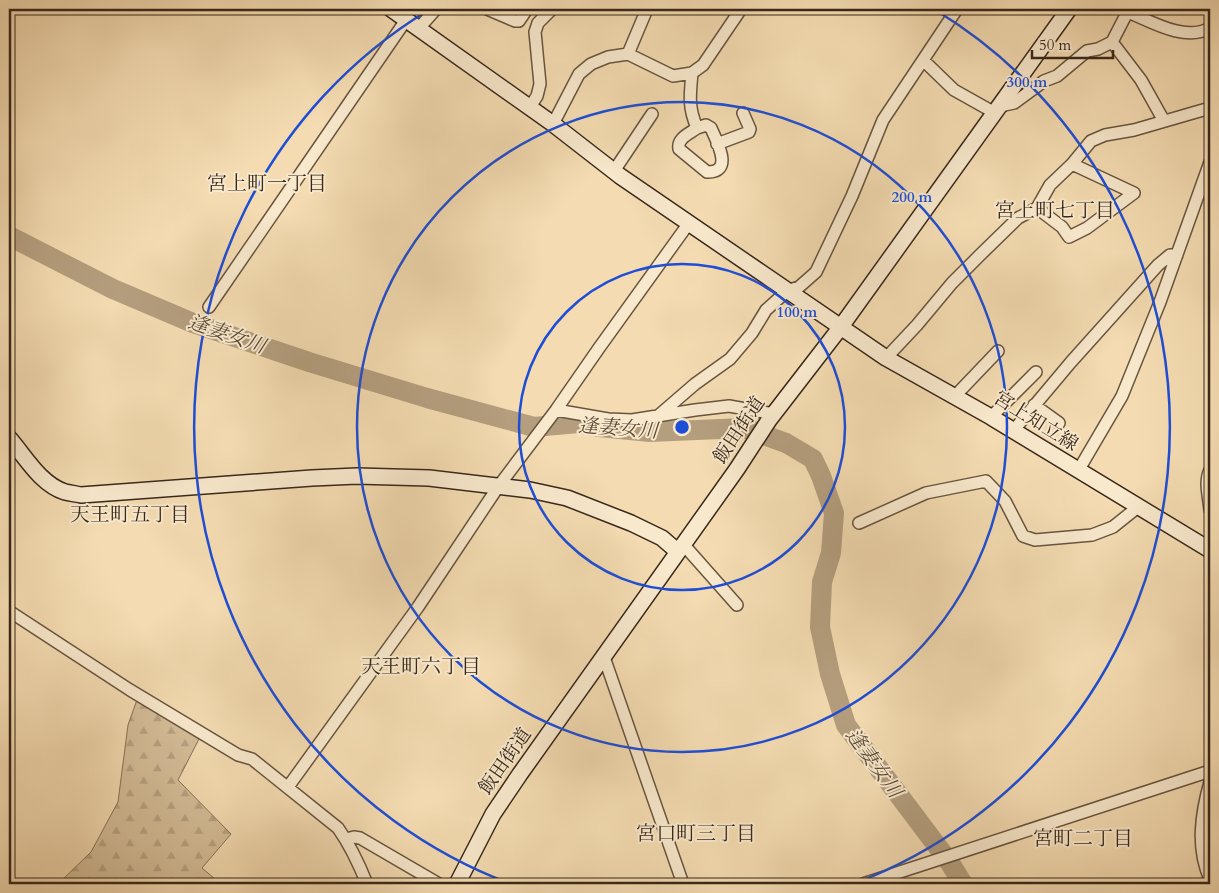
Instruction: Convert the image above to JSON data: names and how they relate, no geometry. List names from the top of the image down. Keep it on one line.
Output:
{"streets":{"main road":["宮上知立線","飯田街道"]},"crossings":[["宮上知立線","飯田街道"]],"districts":["宮上町一丁目","宮上町七丁目","天王町五丁目","天王町六丁目","宮口町三丁目","宮町二丁目"],"water":["逢妻女川"],"scale_bar":"50 m","rings":["300 m","200 m","100 m"]}
